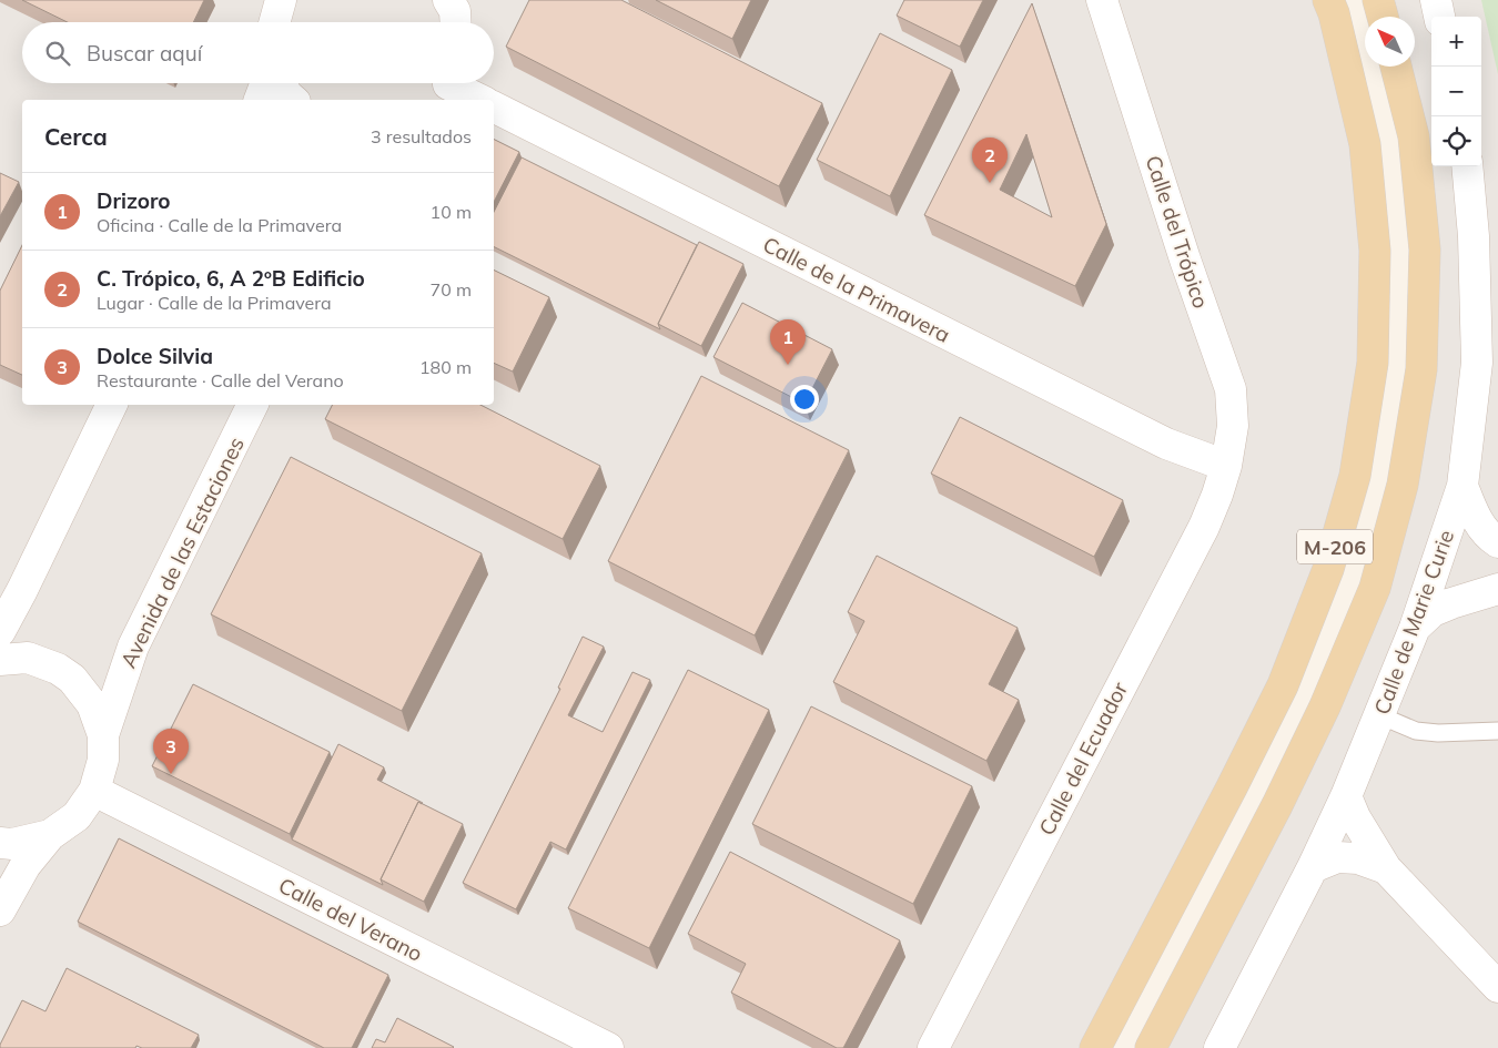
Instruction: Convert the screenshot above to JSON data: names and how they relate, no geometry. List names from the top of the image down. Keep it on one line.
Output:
{"streets":{"main road":["M-206"],"street":["Calle del Trópico","Calle de la Primavera","Avenida de las Estaciones","Calle de Marie Curie","Calle del Ecuador","Calle del Verano"]},"crossings":[["Calle del Trópico","Calle de la Primavera"],["Calle del Trópico","Calle del Ecuador"],["Calle de la Primavera","Calle del Ecuador"]],"north":"top left","page":{"map_buttons":["+","−"],"search":"Buscar aquí","heading":["Cerca","3 resultados"],"pins":["2","1","3"],"list":[{"mark":"1","name":"Drizoro","note":"Oficina · Calle de la Primavera","value":"10 m"},{"mark":"2","name":"C. Trópico, 6, A 2ºB Edificio","note":"Lugar · Calle de la Primavera","value":"70 m"},{"mark":"3","name":"Dolce Silvia","note":"Restaurante · Calle del Verano","value":"180 m"}]}}
